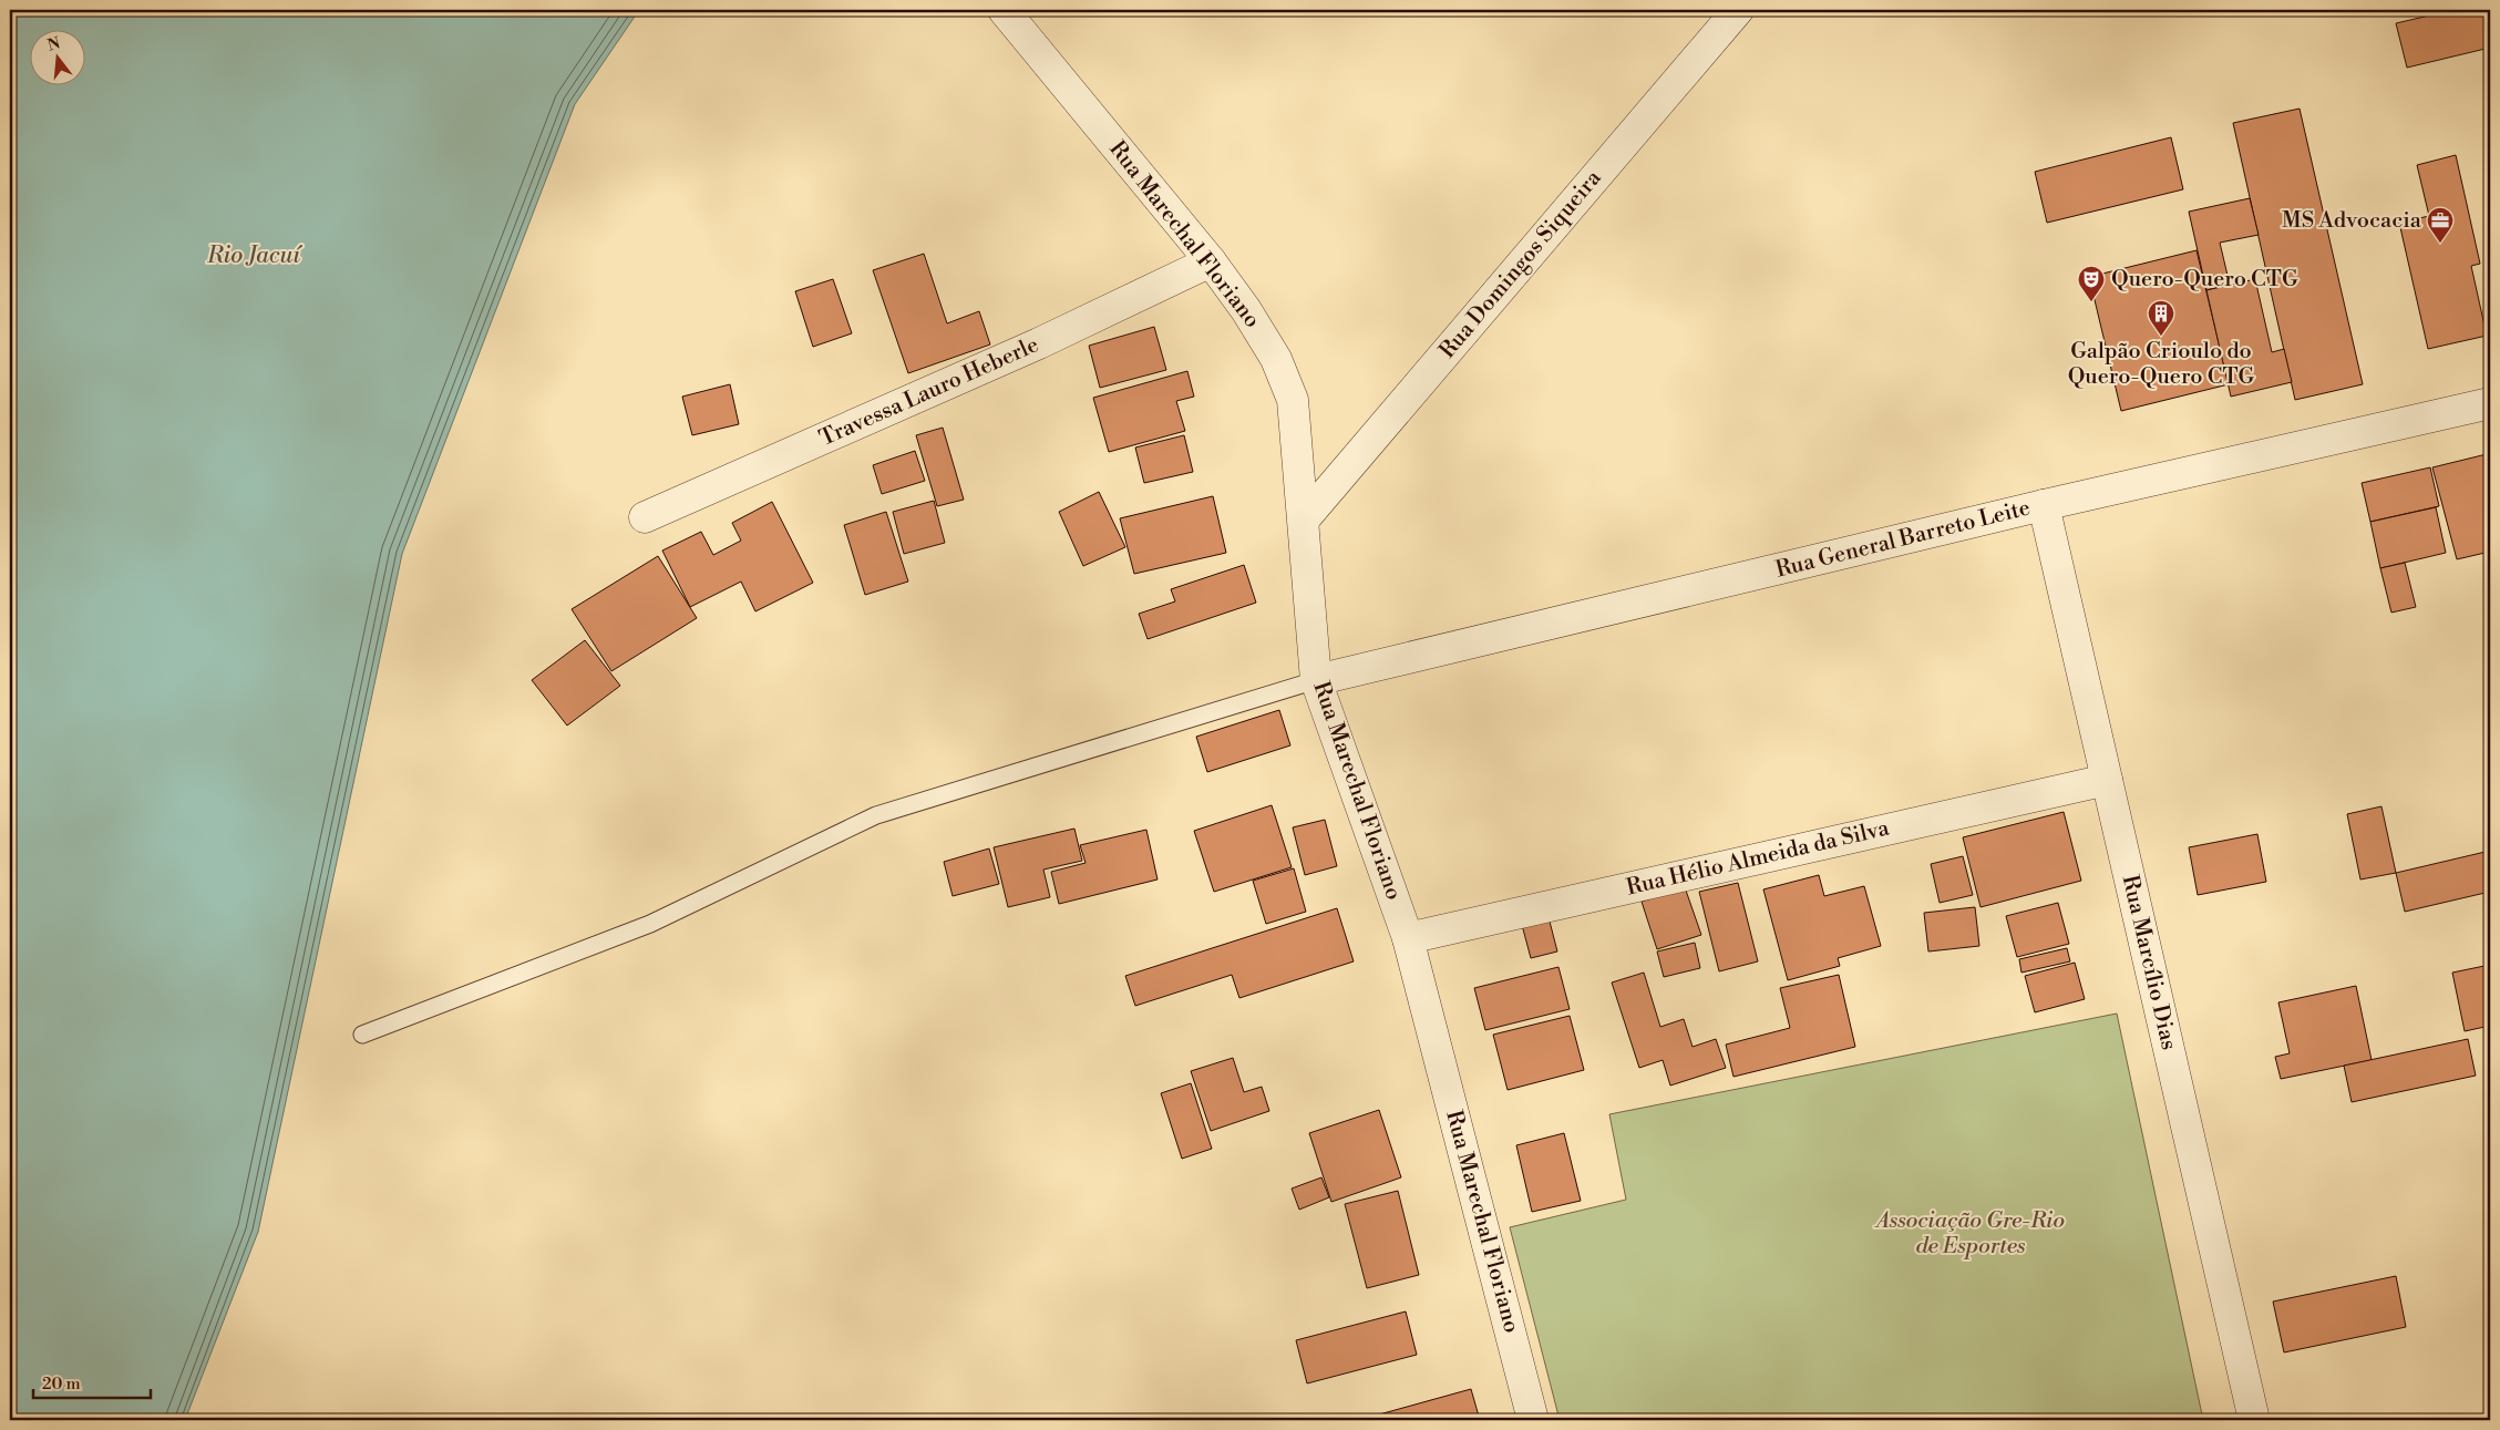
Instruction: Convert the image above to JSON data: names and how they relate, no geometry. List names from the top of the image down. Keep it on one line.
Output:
{"streets":{"street":["Rua Marechal Floriano","Rua Domingos Siqueira","Travessa Lauro Heberle","Rua General Barreto Leite","Rua Hélio Almeida da Silva","Rua Marcílio Dias"]},"crossings":[["Rua Marechal Floriano","Rua Domingos Siqueira"],["Rua Marechal Floriano","Travessa Lauro Heberle"],["Rua Marechal Floriano","Rua General Barreto Leite"],["Rua Marechal Floriano","Rua Hélio Almeida da Silva"],["Rua General Barreto Leite","Rua Marcílio Dias"],["Rua Hélio Almeida da Silva","Rua Marcílio Dias"]],"water":["Rio Jacuí"],"parks":["Associação Gre-Rio de Esportes"],"places":{"office":["MS Advocacia"],"theatre":["Quero-Quero CTG"],"building":["Galpão Crioulo do Quero-Quero CTG"]},"scale_bar":"20 m","north":"top"}
